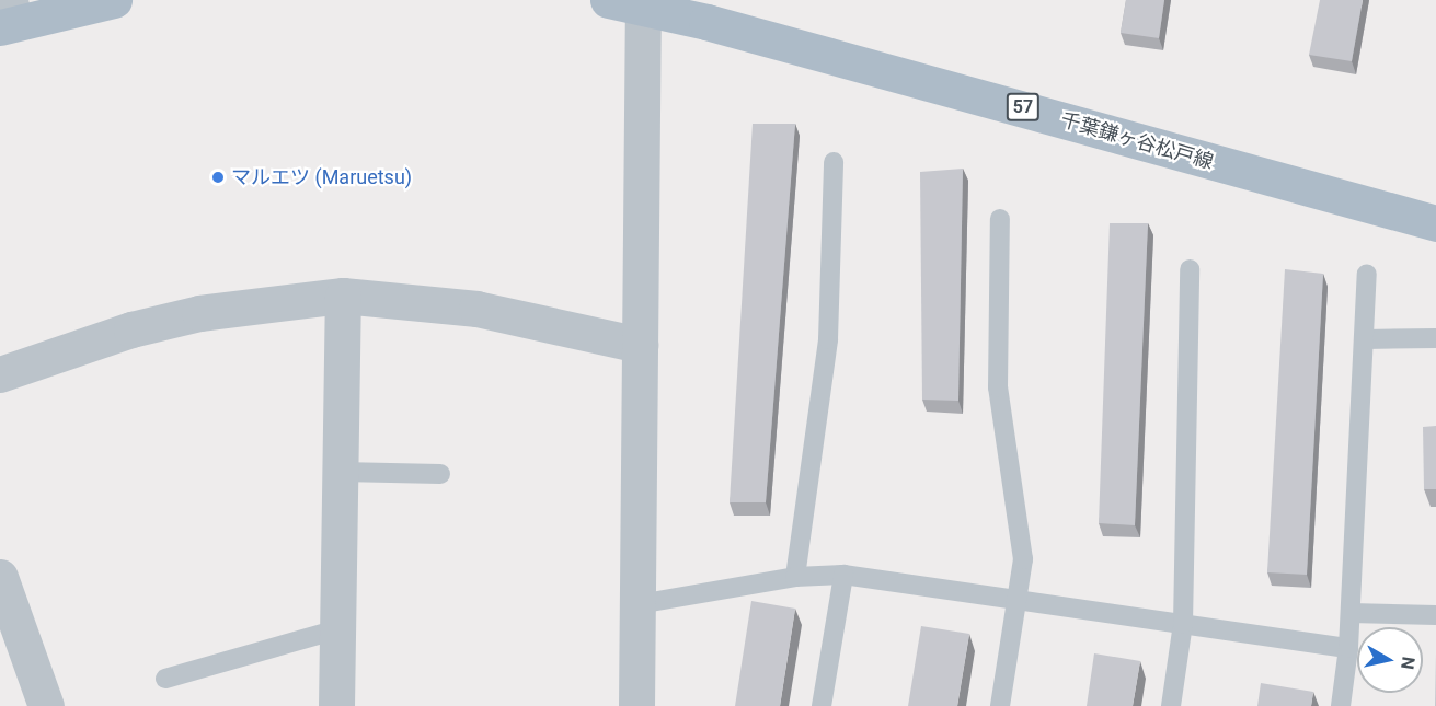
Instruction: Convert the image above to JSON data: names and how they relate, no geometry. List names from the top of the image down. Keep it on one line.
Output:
{"streets":{"main road":["57","千葉鎌ヶ谷松戸線"]},"places":["マルエツ (Maruetsu)"],"north":"right"}
